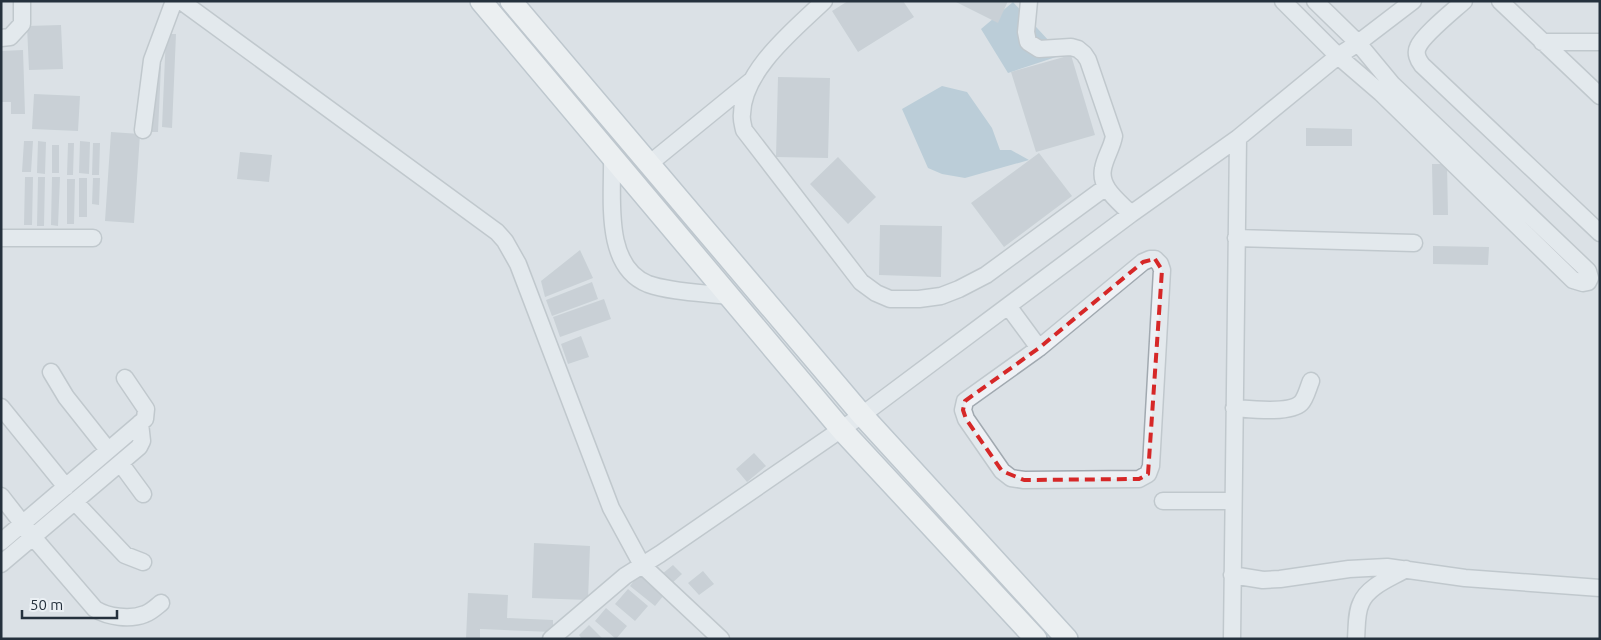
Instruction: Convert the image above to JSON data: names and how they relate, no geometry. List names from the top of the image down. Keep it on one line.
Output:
{"scale_bar":"50 m"}
